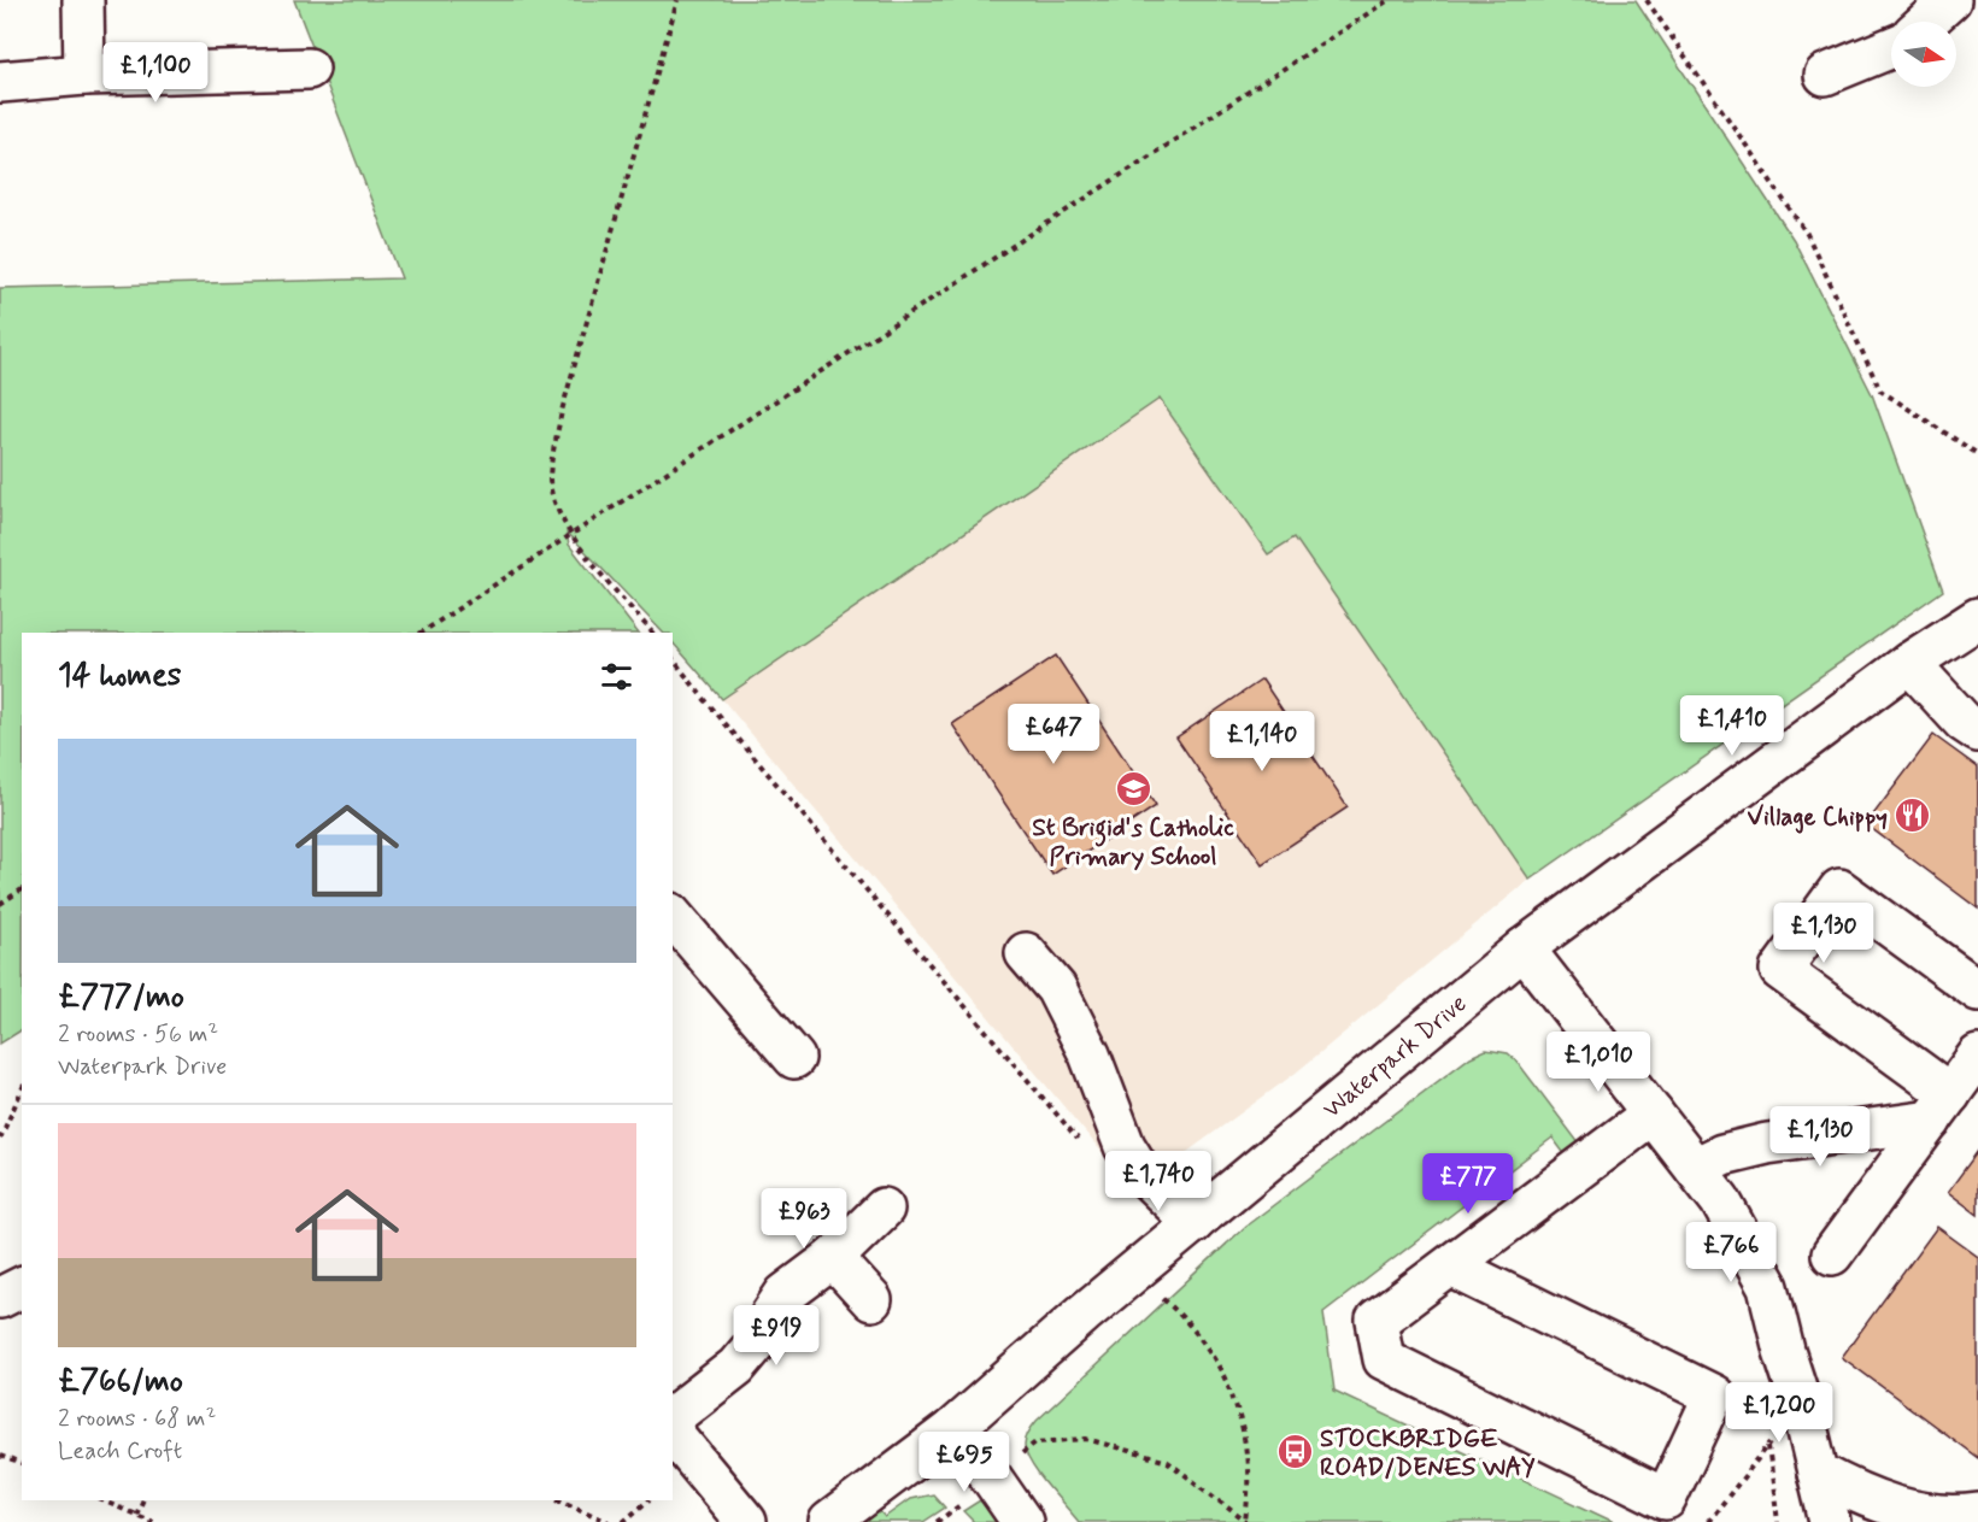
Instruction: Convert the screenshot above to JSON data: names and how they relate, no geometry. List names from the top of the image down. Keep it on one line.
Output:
{"streets":{"street":["Waterpark Drive"]},"places":{"school or university":["St Brigid's Catholic Primary School"],"restaurant":["Village Chippy"],"bus stop":["STOCKBRIDGE ROAD/DENES WAY"]},"north":"right","page":{"price":["£1,100","£1,410","£647","£1,140","£1,130","£1,010","£1,130","£1,740","£777","£963","£766","£919","£1,200","£695"],"heading":"14 homes","list":[{"name":"£777/mo","note":"2 rooms · 56 m² · Waterpark Drive"},{"name":"£766/mo","note":"2 rooms · 68 m² · Leach Croft"}]}}
